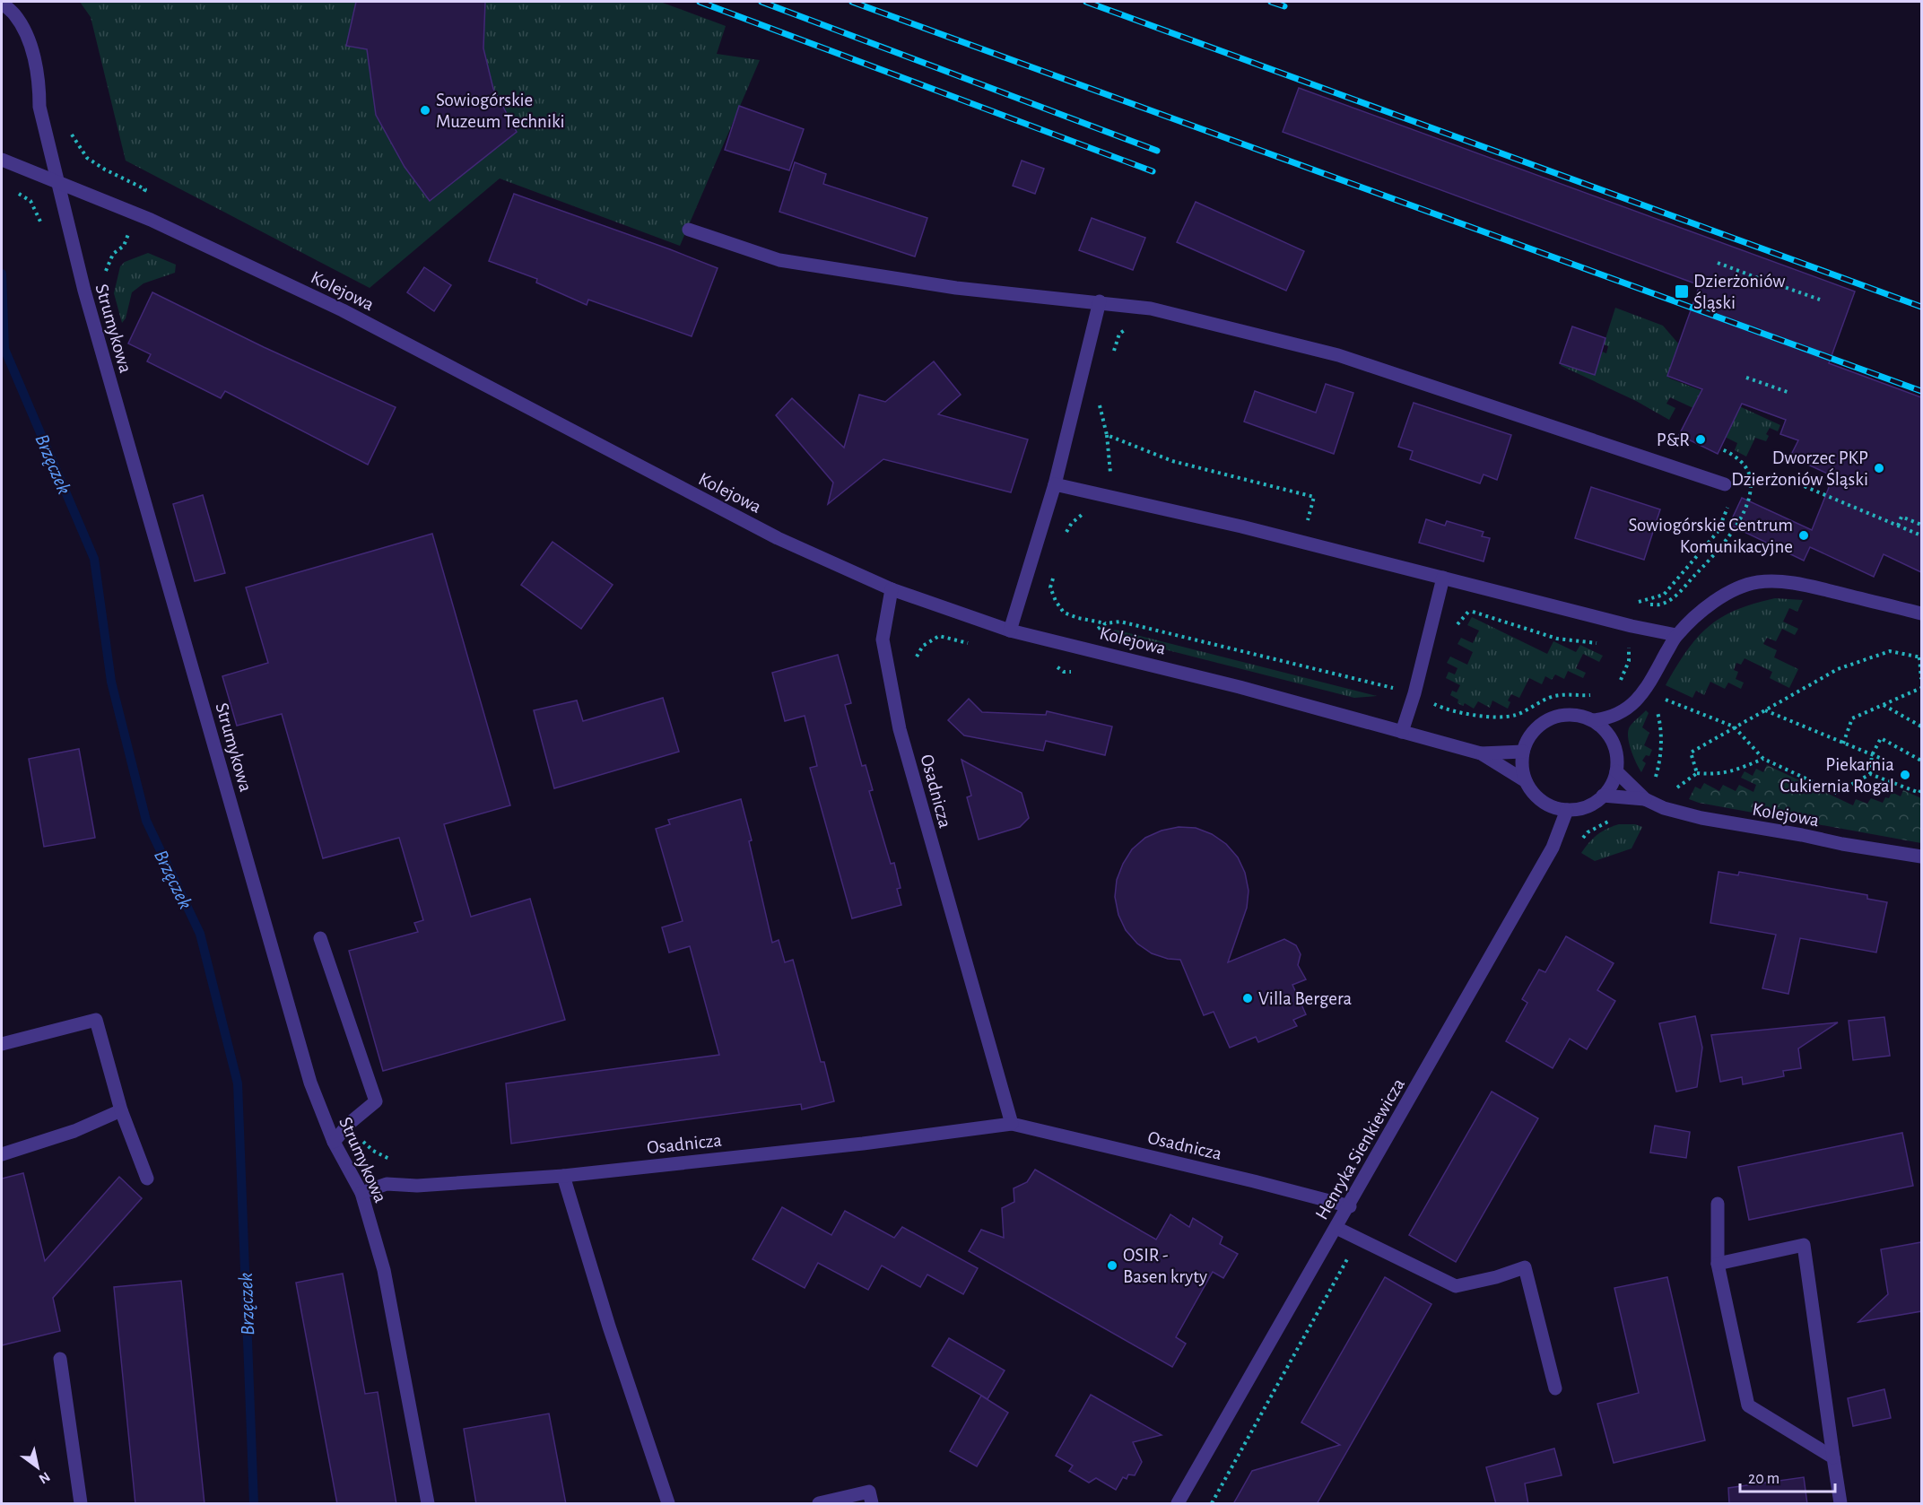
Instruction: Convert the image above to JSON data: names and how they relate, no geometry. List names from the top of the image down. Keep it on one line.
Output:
{"streets":{"street":["Kolejowa","Strumykowa","Osadnicza","Henryka Sienkiewicza"]},"crossings":[["Kolejowa","Strumykowa"],["Kolejowa","Osadnicza"],["Kolejowa","Henryka Sienkiewicza"],["Strumykowa","Osadnicza"],["Osadnicza","Henryka Sienkiewicza"]],"water":["Brzęczek"],"places":{"other":["Sowiogórskie Muzeum Techniki","P&R","Dworzec PKP Dzierżoniów Śląski","Sowiogórskie Centrum Komunikacyjne","Piekarnia Cukiernia Rogal","Villa Bergera","OSIR - Basen kryty"],"transit":["Dzierżoniów Śląski"]},"scale_bar":"20 m","north":"bottom right"}
